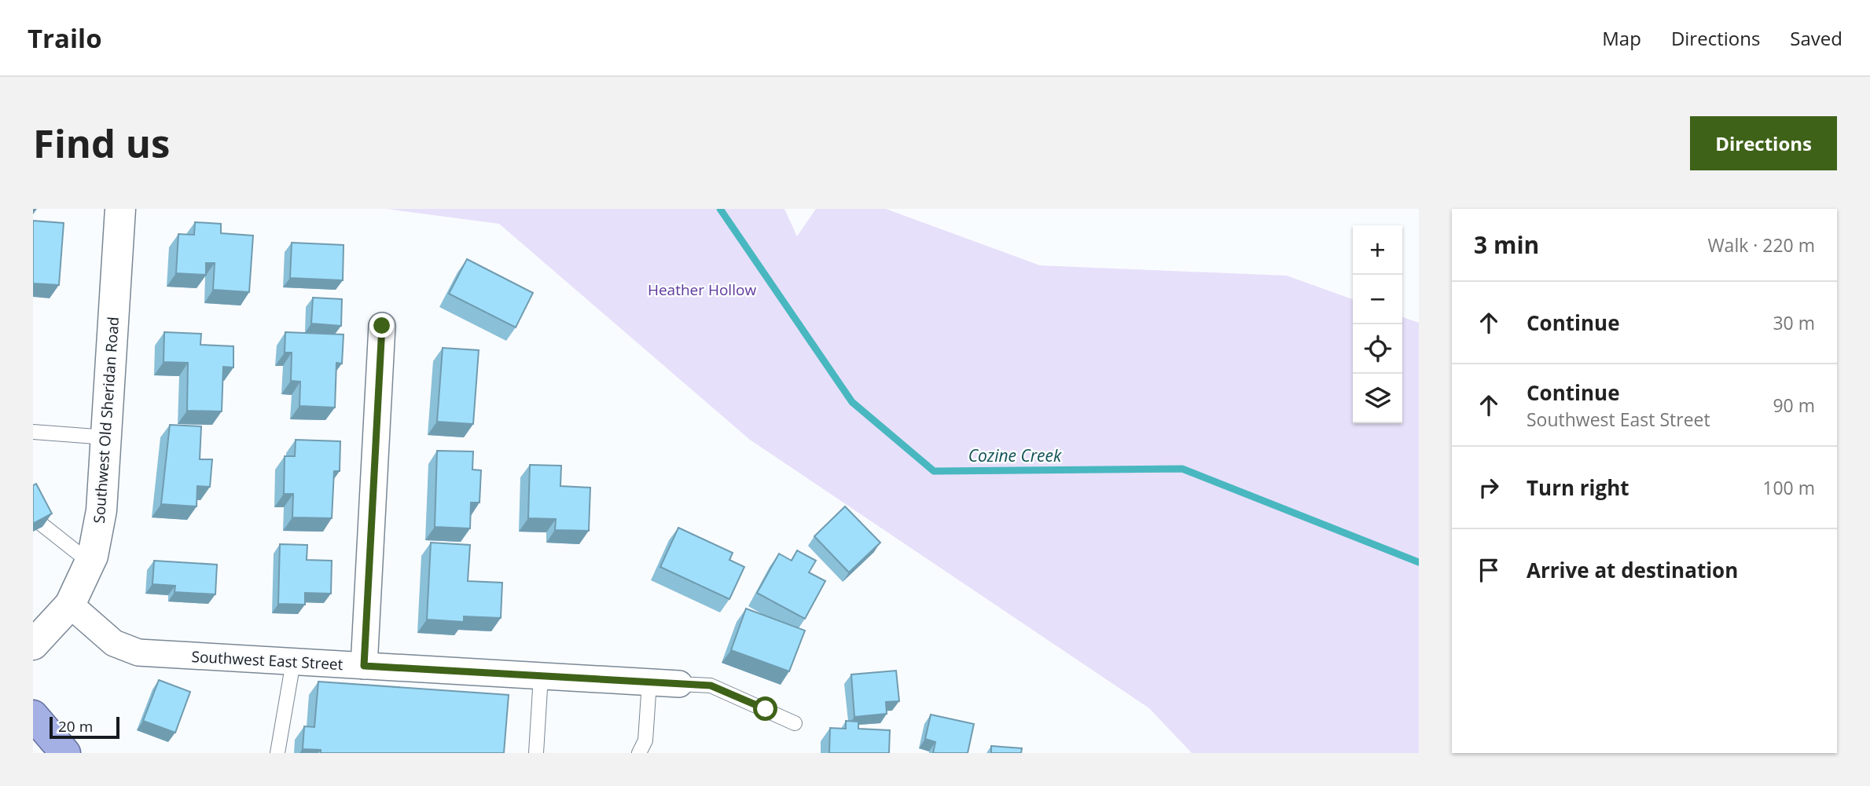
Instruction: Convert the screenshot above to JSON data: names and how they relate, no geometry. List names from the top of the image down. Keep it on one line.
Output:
{"streets":{"main road":["Southwest Old Sheridan Road"],"street":["Southwest East Street"]},"crossings":[["Southwest Old Sheridan Road","Southwest East Street"]],"water":["Cozine Creek"],"parks":["Heather Hollow"],"scale_bar":"20 m","page":{"header":"Trailo","nav":["Map","Directions","Saved"],"buttons":"Directions","title":"Find us","heading":["3 min","Walk · 220 m"],"map_buttons":["+","−"],"list":[["Continue","30 m"],["Continue","Southwest East Street","90 m"],["Turn right","100 m"],"Arrive at destination"],"scale":"20 m"}}
